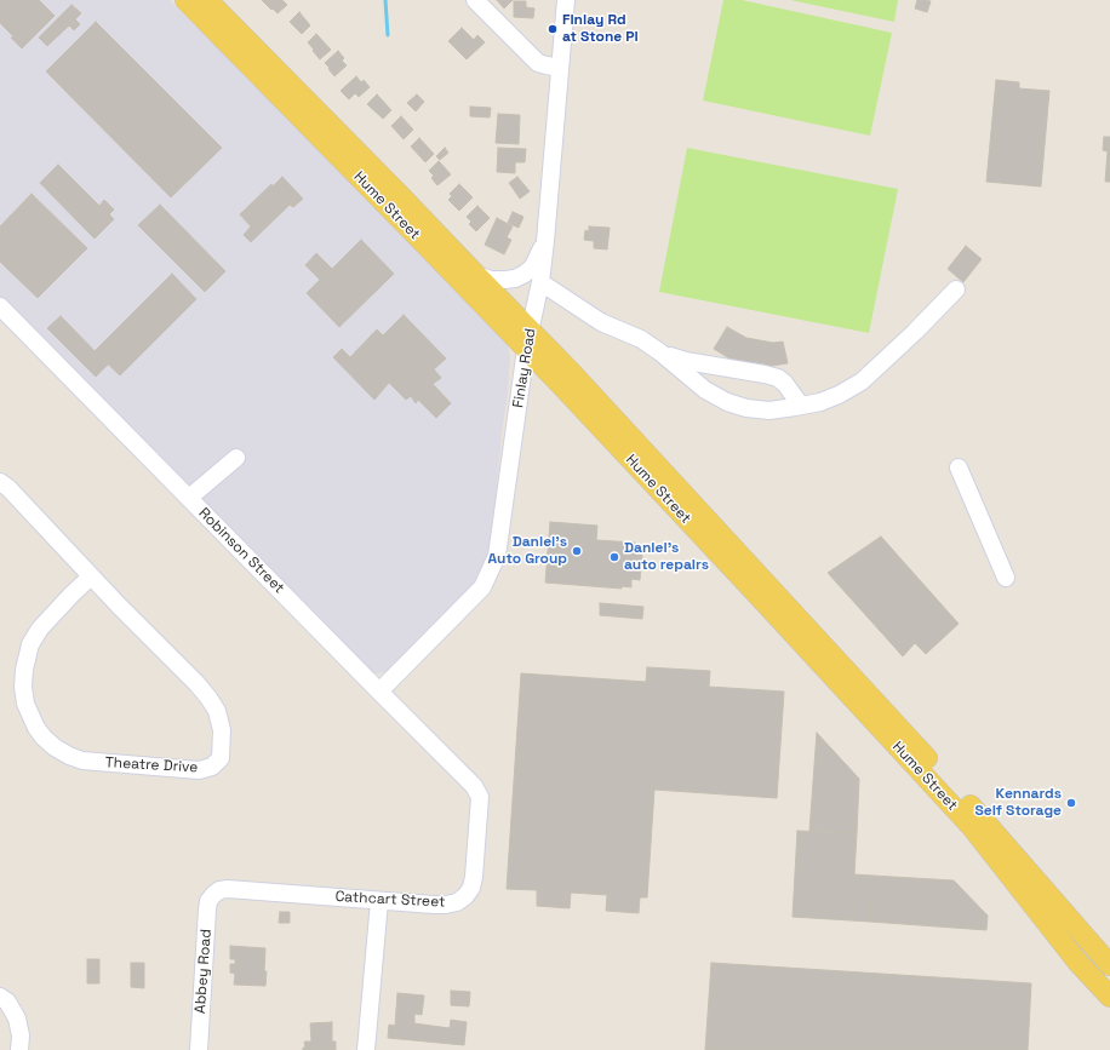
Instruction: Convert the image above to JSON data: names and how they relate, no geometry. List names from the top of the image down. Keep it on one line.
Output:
{"streets":{"main road":["Hume Street"],"street":["Finlay Road","Robinson Street","Theatre Drive","Cathcart Street","Abbey Road"]},"crossings":[["Hume Street","Finlay Road"],["Finlay Road","Robinson Street"],["Robinson Street","Cathcart Street"],["Cathcart Street","Abbey Road"]],"places":["Finlay Rd at Stone Pl","Daniel’s Auto Group","Daniel’s auto repairs","Kennards Self Storage"]}
